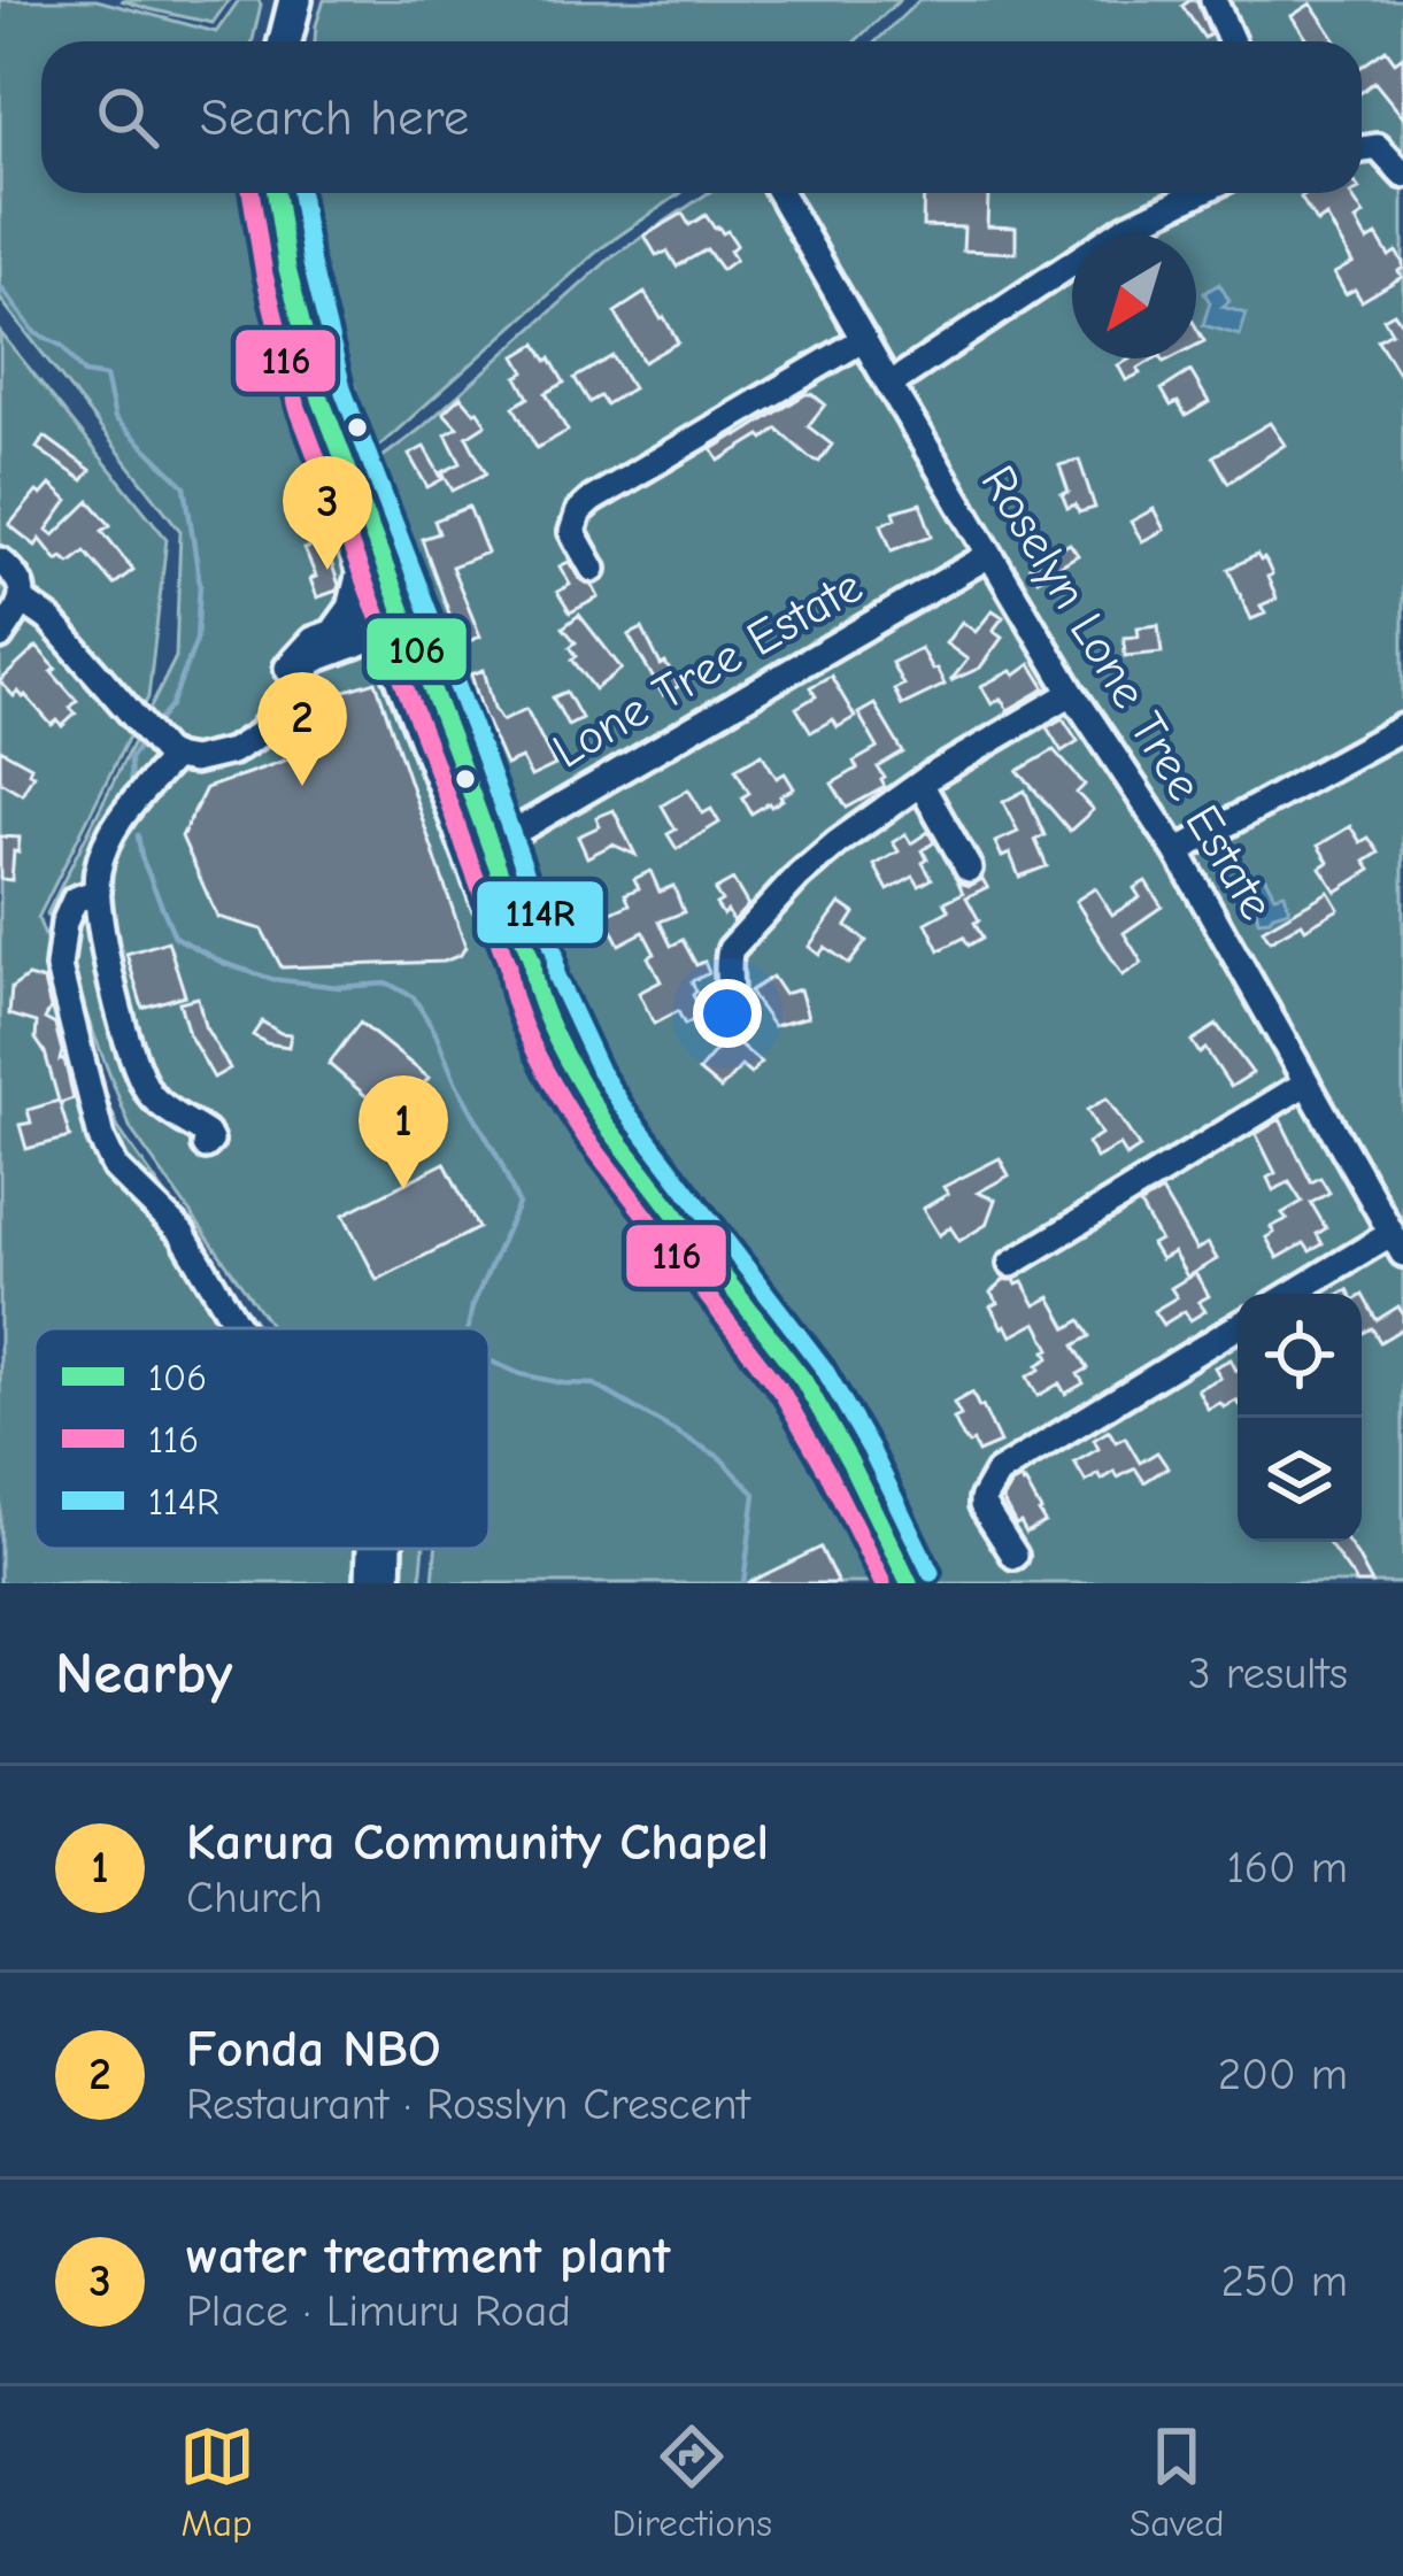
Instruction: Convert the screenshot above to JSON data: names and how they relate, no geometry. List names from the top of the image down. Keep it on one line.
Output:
{"streets":{"street":["Lone Tree Estate","Roselyn Lone Tree Estate"]},"crossings":[["Lone Tree Estate","Roselyn Lone Tree Estate"]],"lines":["transit line 106","transit line 116","transit line 114R"],"legend":["106","116","114R"],"north":"bottom left","page":{"search":"Search here","pins":["3","2","1"],"heading":["Nearby","3 results"],"list":[{"mark":"1","name":"Karura Community Chapel","note":"Church","value":"160 m"},{"mark":"2","name":"Fonda NBO","note":"Restaurant · Rosslyn Crescent","value":"200 m"},{"mark":"3","name":"water treatment plant","note":"Place · Limuru Road","value":"250 m"}],"nav":["Map","Directions","Saved"]}}
